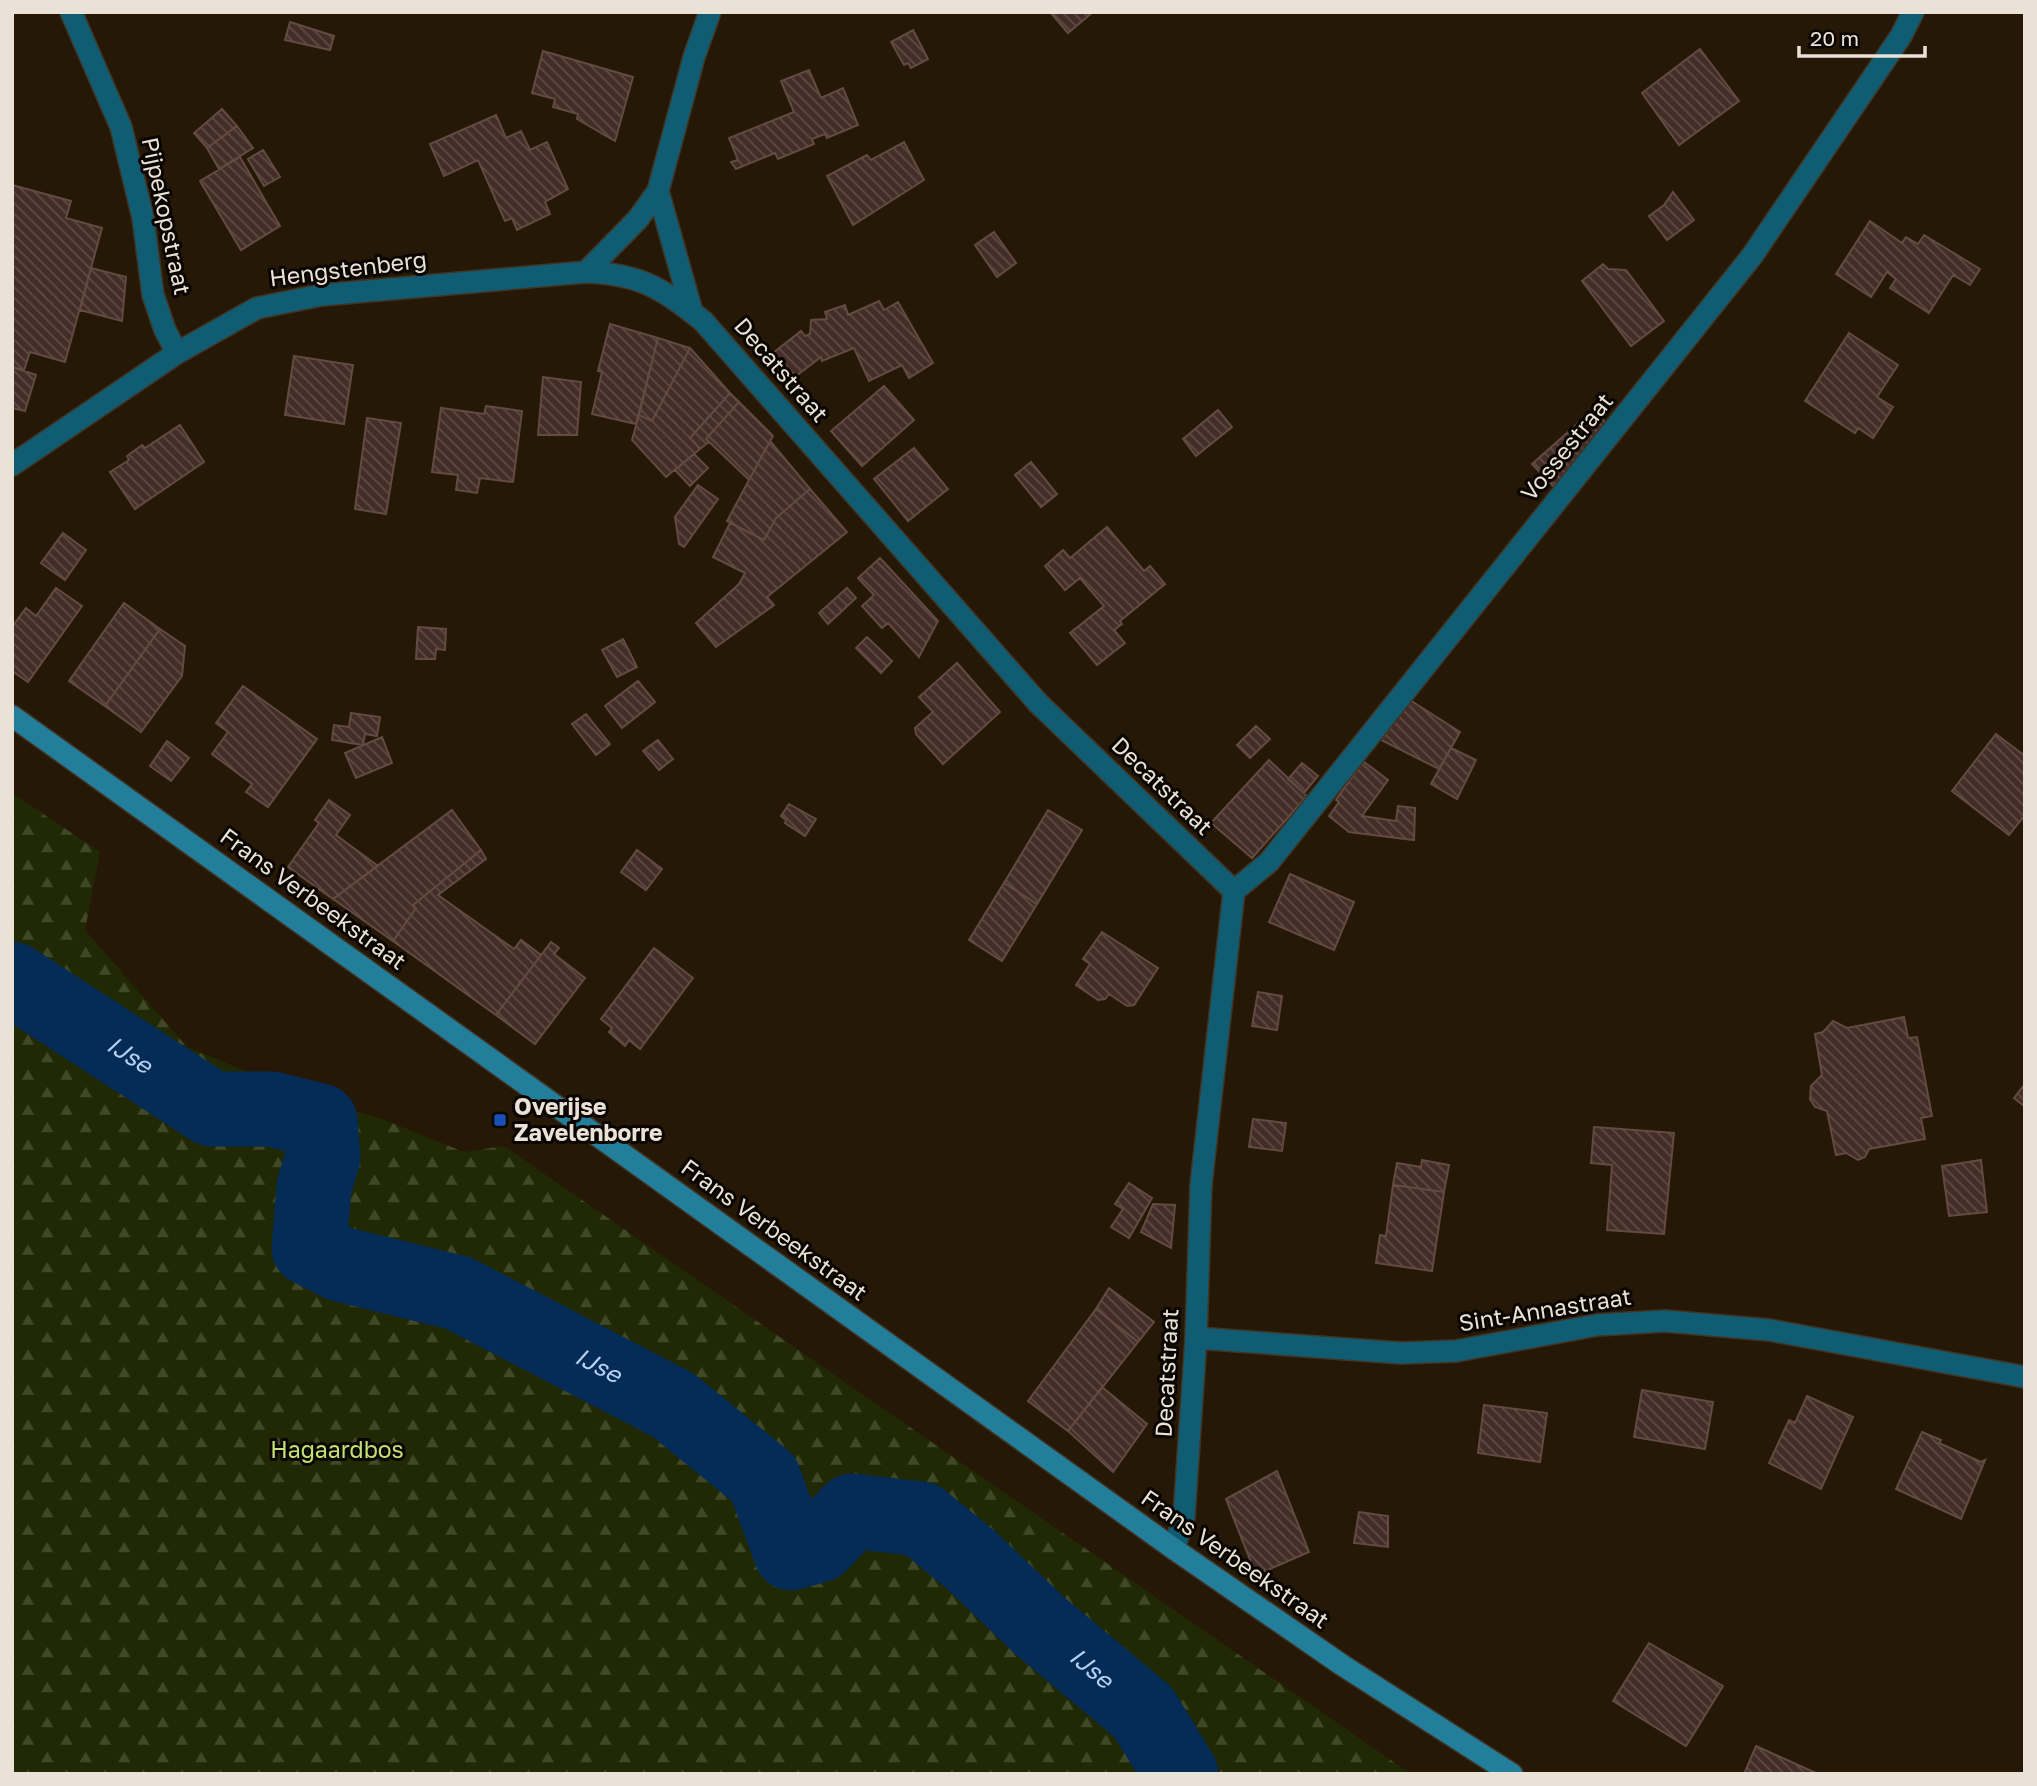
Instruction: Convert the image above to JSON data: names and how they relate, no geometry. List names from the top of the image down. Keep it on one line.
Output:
{"streets":{"main road":["Frans Verbeekstraat"],"street":["Pijpekopstraat","Hengstenberg","Decatstraat","Vossestraat","Sint-Annastraat"]},"crossings":[["Pijpekopstraat","Hengstenberg"],["Hengstenberg","Decatstraat"],["Decatstraat","Vossestraat"],["Decatstraat","Frans Verbeekstraat"],["Decatstraat","Sint-Annastraat"]],"water":["IJse"],"parks":["Hagaardbos"],"places":{"transit":["Overijse Zavelenborre"]},"scale_bar":"20 m"}
